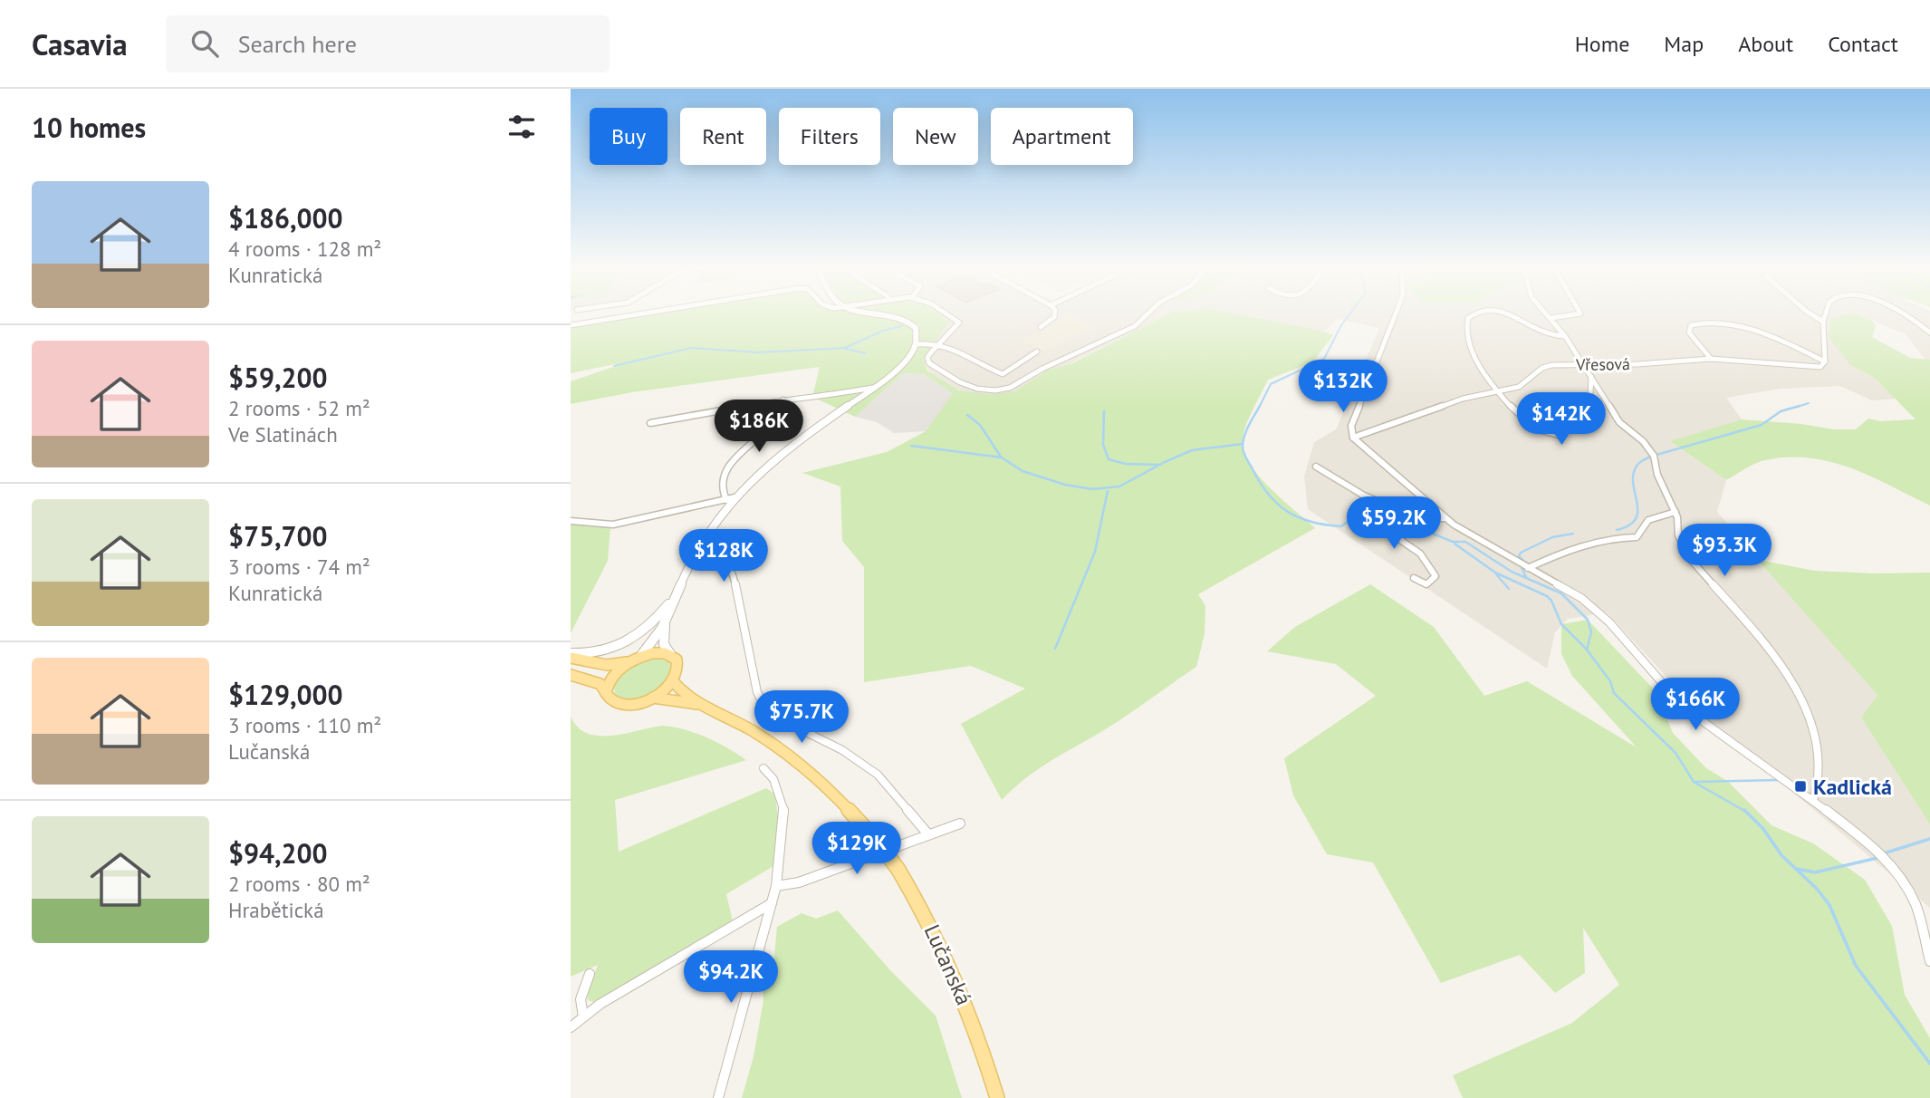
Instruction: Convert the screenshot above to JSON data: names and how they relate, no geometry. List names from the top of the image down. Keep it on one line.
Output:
{"streets":{"main road":["Lučanská"],"street":["Vřesová"]},"places":{"transit":["Kadlická"]},"page":{"header":"Casavia","search":"Search here","nav":["Home","Map","About","Contact"],"heading":"10 homes","chip":["Buy","Rent","Filters","New","Apartment"],"list":[{"name":"$186,000","note":"4 rooms · 128 m² · Kunratická"},{"name":"$59,200","note":"2 rooms · 52 m² · Ve Slatinách"},{"name":"$75,700","note":"3 rooms · 74 m² · Kunratická"},{"name":"$129,000","note":"3 rooms · 110 m² · Lučanská"},{"name":"$94,200","note":"2 rooms · 80 m² · Hrabětická"}],"price":["$132K","$142K","$186K","$59.2K","$93.3K","$128K","$166K","$75.7K","$129K","$94.2K"]}}
